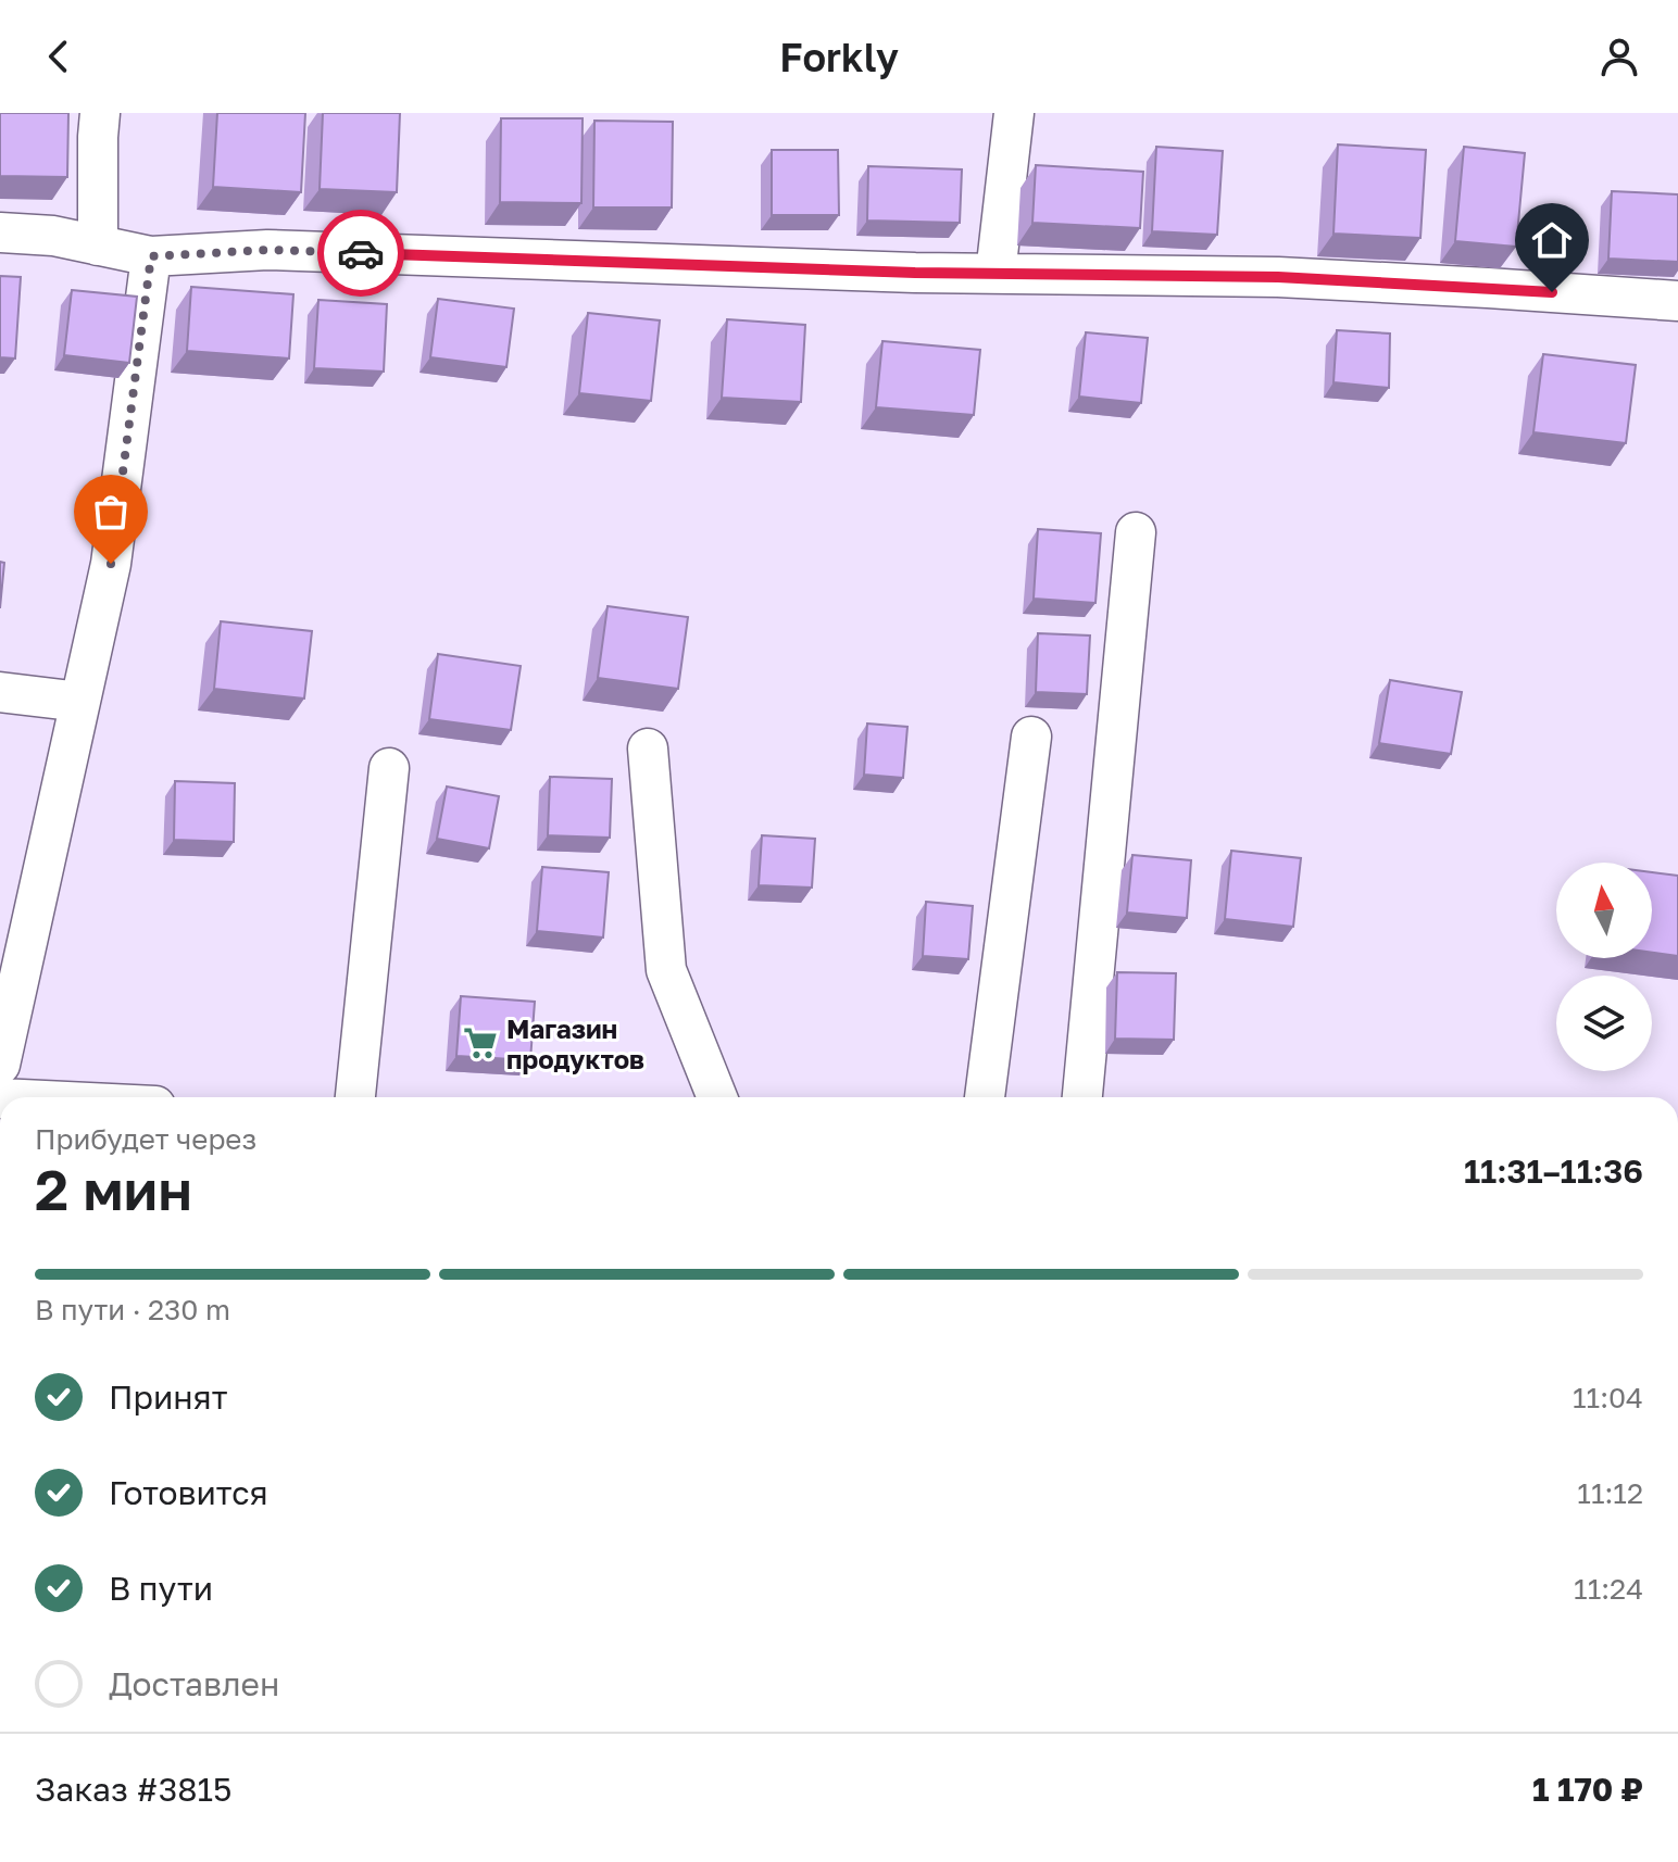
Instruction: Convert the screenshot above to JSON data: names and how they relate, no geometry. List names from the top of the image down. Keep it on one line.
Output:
{"places":{"supermarket":["Магазин продуктов"]},"north":"top","page":{"header":"Forkly","heading":["2 мин","Прибудет через","11:31–11:36"],"panel":["Заказ #3815","1 170 ₽"],"bar":"В пути · 230 m","list":[["Принят","11:04"],["Готовится","11:12"],["В пути","11:24"],"Доставлен"]}}
